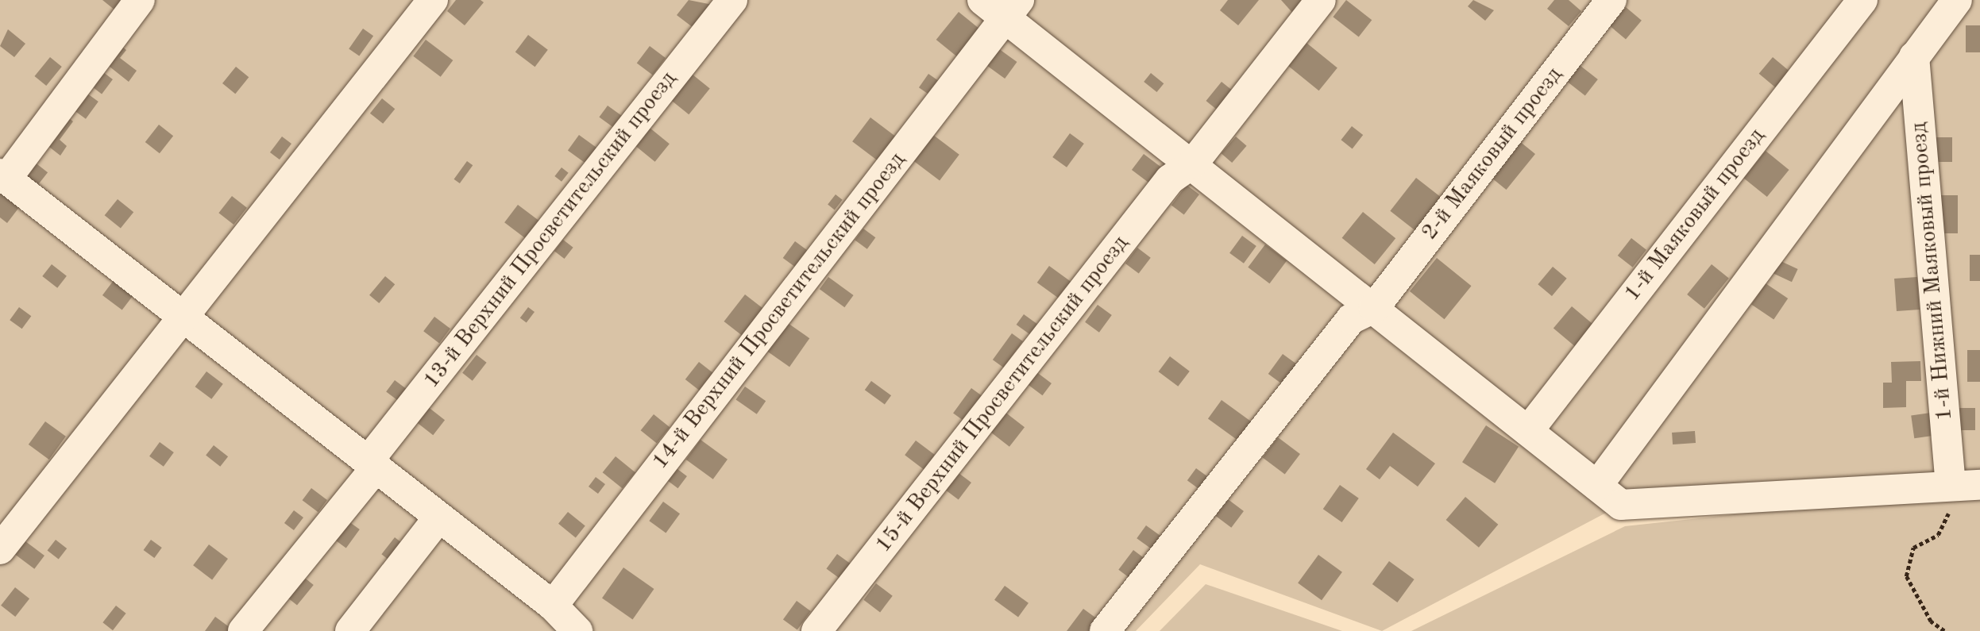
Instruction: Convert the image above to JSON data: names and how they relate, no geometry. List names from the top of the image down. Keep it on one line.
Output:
{"streets":{"street":["2-й Маяковый проезд","1-й Маяковый проезд","13-й Верхний Просветительский проезд","1-й Нижний Маяковый проезд","14-й Верхний Просветительский проезд","15-й Верхний Просветительский проезд"]}}
